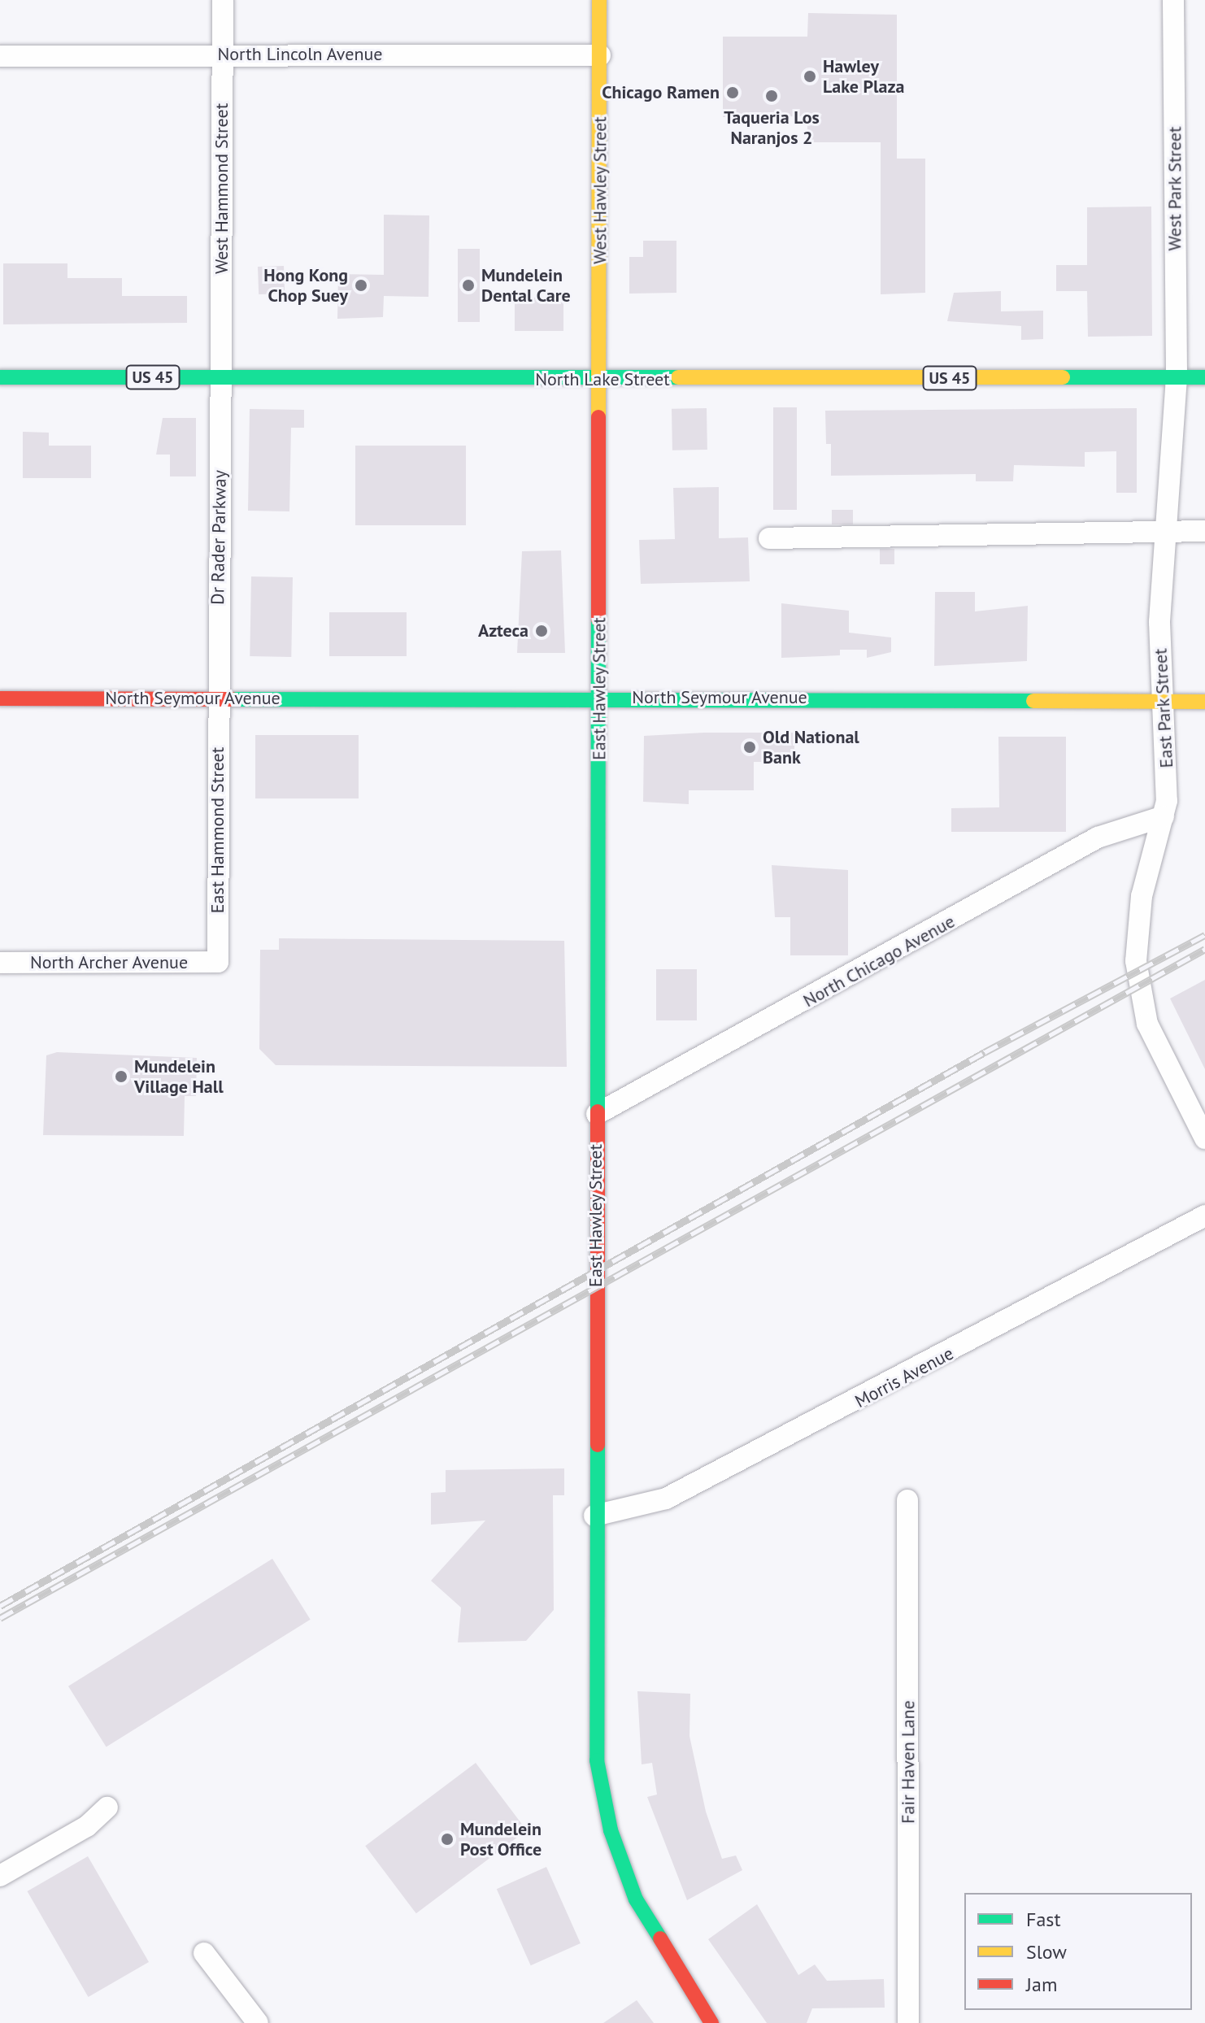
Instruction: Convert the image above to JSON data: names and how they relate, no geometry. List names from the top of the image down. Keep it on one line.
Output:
{"streets":{"street":["North Lincoln Avenue","West Hammond Street","West Park Street","West Hawley Street","US 45","North Lake Street","Dr Rader Parkway","East Hawley Street","North Seymour Avenue","East Park Street","East Hammond Street","North Chicago Avenue","North Archer Avenue","Morris Avenue","Fair Haven Lane"]},"crossings":[["North Lincoln Avenue","West Hammond Street"],["North Lincoln Avenue","West Hawley Street"],["West Hammond Street","North Lake Street"],["West Hammond Street","Dr Rader Parkway"],["West Park Street","North Lake Street"],["West Park Street","East Park Street"],["West Hawley Street","North Lake Street"],["West Hawley Street","East Hawley Street"],["North Lake Street","Dr Rader Parkway"],["North Lake Street","East Hawley Street"],["North Lake Street","East Park Street"],["Dr Rader Parkway","North Seymour Avenue"],["Dr Rader Parkway","East Hammond Street"],["East Hawley Street","North Seymour Avenue"],["East Hawley Street","North Chicago Avenue"],["East Hawley Street","Morris Avenue"],["North Seymour Avenue","East Park Street"],["North Seymour Avenue","East Hammond Street"],["East Park Street","North Chicago Avenue"],["East Hammond Street","North Archer Avenue"]],"places":["Hawley Lake Plaza","Chicago Ramen","Taqueria Los Naranjos 2","Hong Kong Chop Suey","Mundelein Dental Care","Azteca","Old National Bank","Mundelein Village Hall","Mundelein Post Office"],"legend":["Fast","Slow","Jam"]}
